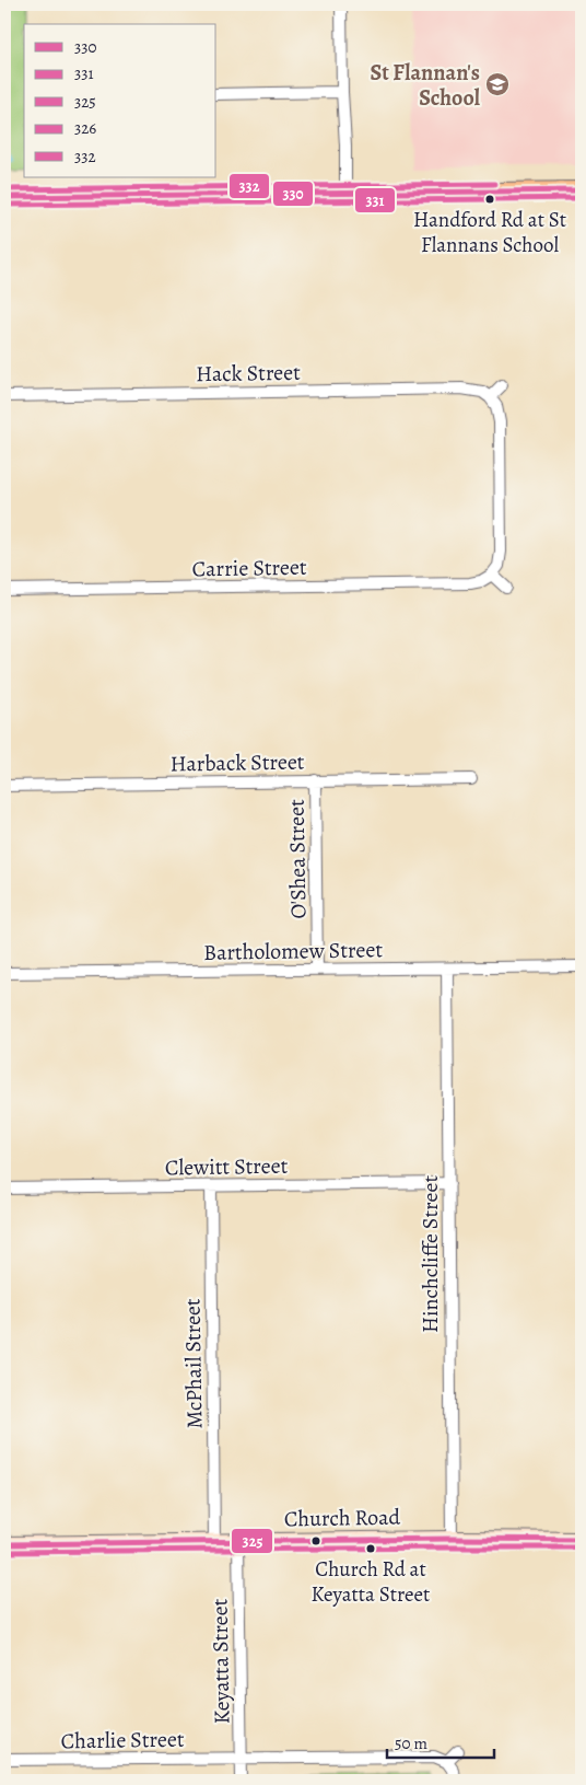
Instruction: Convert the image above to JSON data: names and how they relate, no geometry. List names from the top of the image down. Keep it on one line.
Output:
{"streets":{"street":["Hack Street","Carrie Street","Harback Street","O'Shea Street","Bartholomew Street","Clewitt Street","Hinchcliffe Street","McPhail Street","Church Road","Keyatta Street","Charlie Street"]},"crossings":[["Harback Street","O'Shea Street"],["O'Shea Street","Bartholomew Street"],["Bartholomew Street","Hinchcliffe Street"],["Clewitt Street","Hinchcliffe Street"],["Clewitt Street","McPhail Street"],["Hinchcliffe Street","Church Road"],["McPhail Street","Church Road"],["Church Road","Keyatta Street"],["Keyatta Street","Charlie Street"]],"places":{"school or university":["St Flannan's School"],"other":["Handford Rd at St Flannans School","Church Rd at Keyatta Street"]},"lines":["transit line 332","transit line 330","transit line 331","transit line 325","transit line 326"],"legend":["330","331","325","326","332"],"scale_bar":"50 m"}
